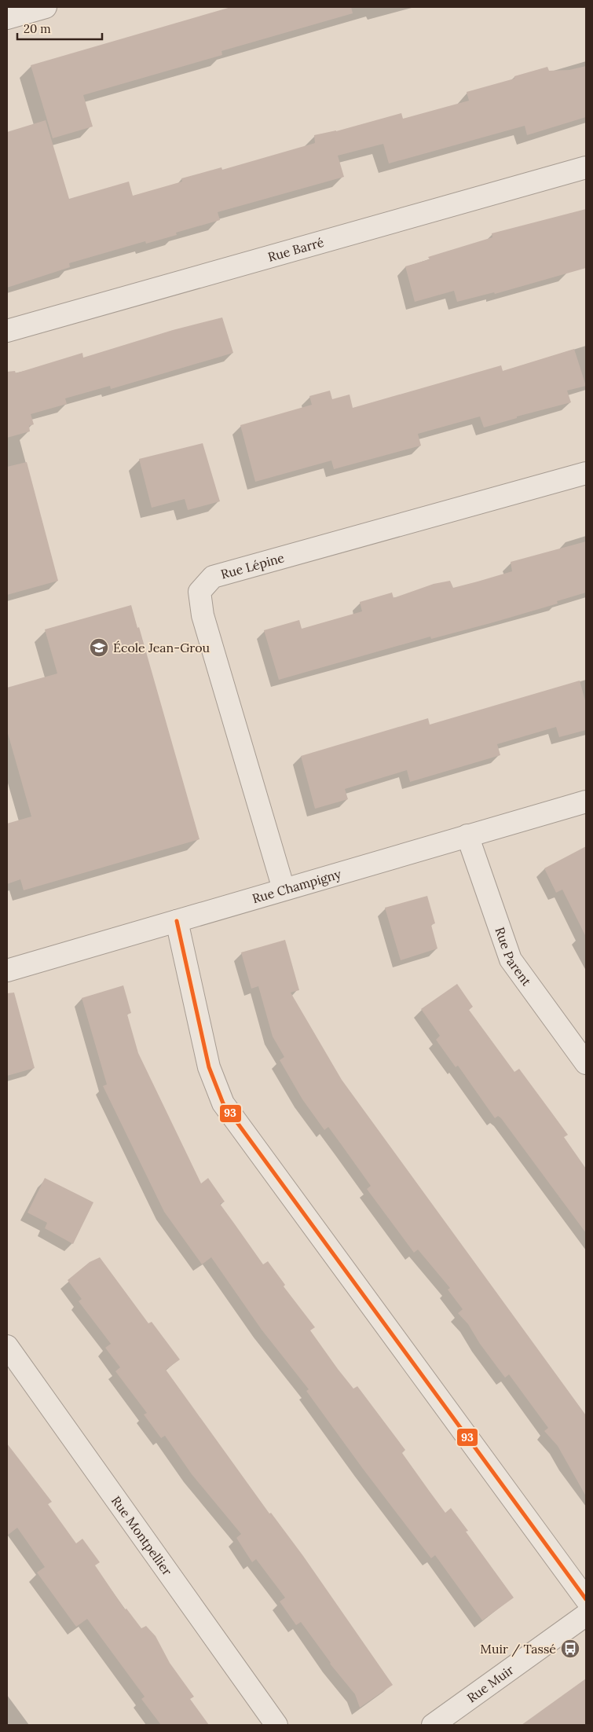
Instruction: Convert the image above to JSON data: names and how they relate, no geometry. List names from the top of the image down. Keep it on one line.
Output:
{"streets":{"street":["Rue Barré","Rue Lépine","Rue Champigny","Rue Parent","Rue Montpellier","Rue Muir"]},"crossings":[["Rue Lépine","Rue Champigny"],["Rue Champigny","Rue Parent"]],"places":{"school or university":["École Jean-Grou"],"bus stop":["Muir / Tassé"]},"lines":["transit line 93"],"scale_bar":"20 m"}
